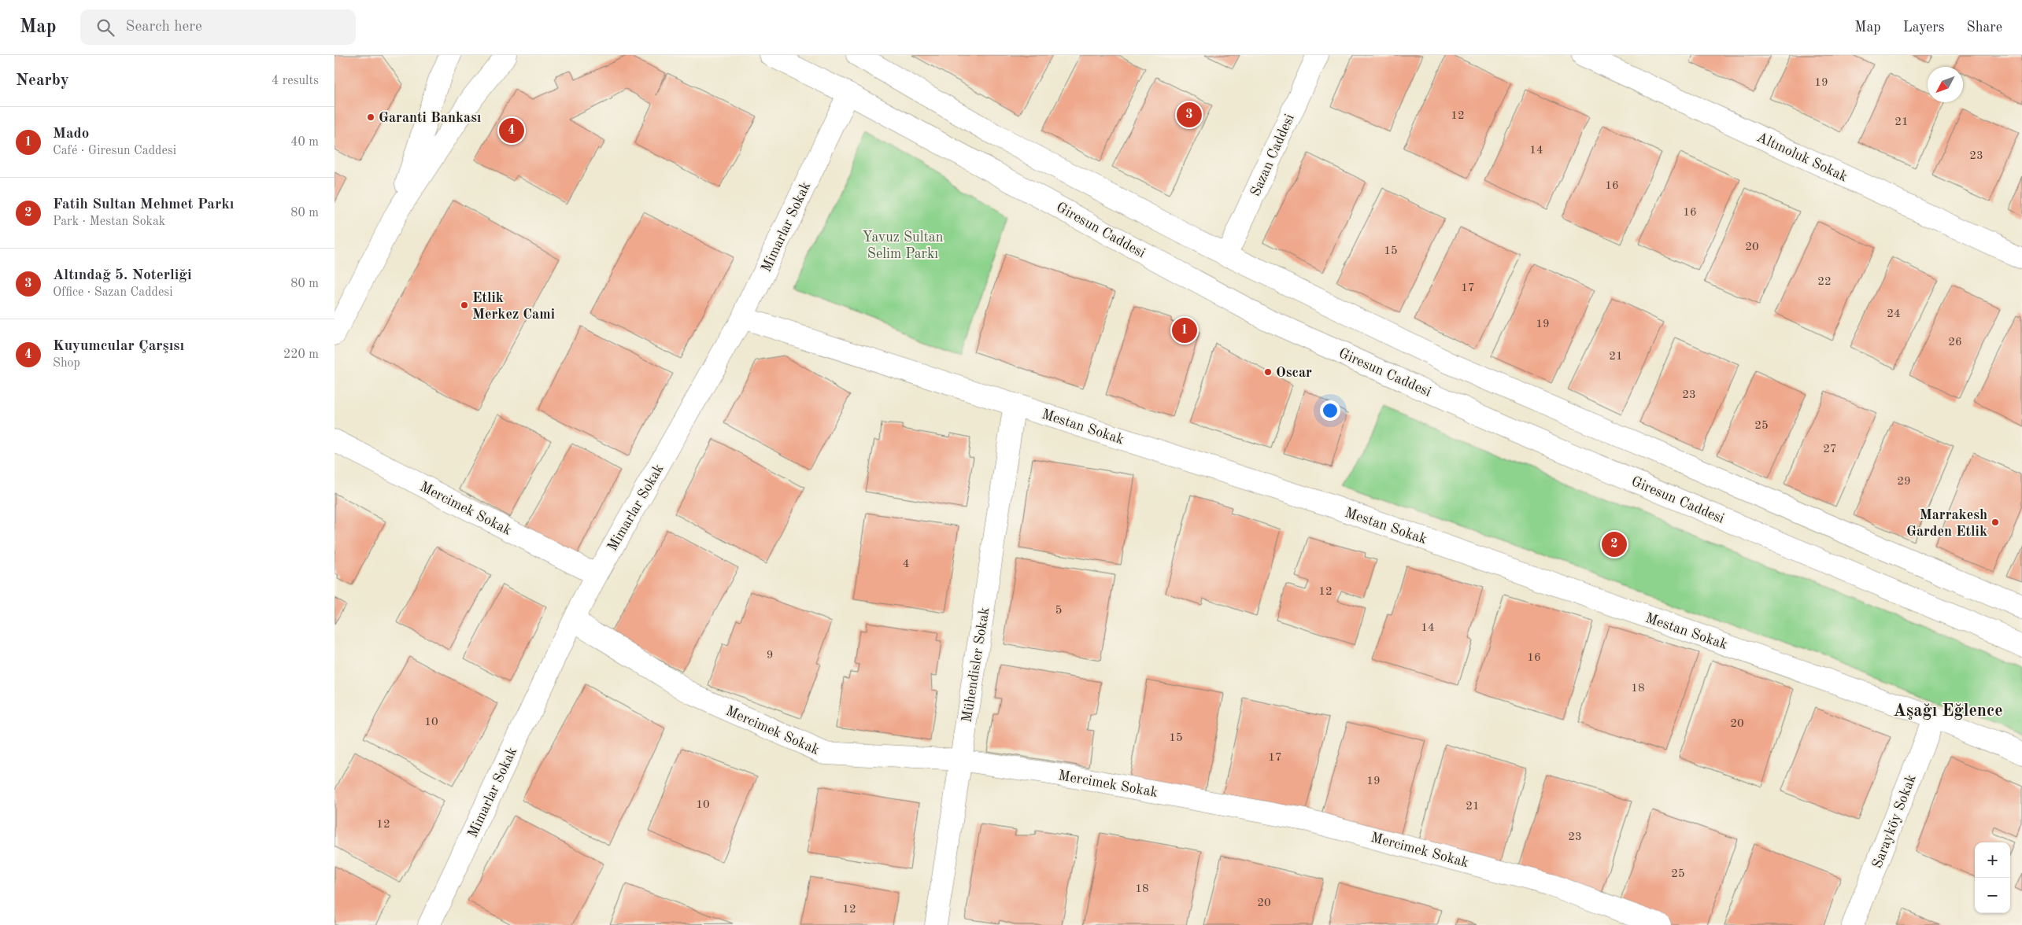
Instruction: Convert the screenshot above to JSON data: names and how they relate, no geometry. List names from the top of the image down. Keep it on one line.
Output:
{"streets":{"street":["Sazan Caddesi","Altınoluk Sokak","Mimarlar Sokak","Giresun Caddesi","Mestan Sokak","Mercimek Sokak","Mühendisler Sokak","Sarayköy Sokak"]},"crossings":[["Mimarlar Sokak","Giresun Caddesi"],["Mimarlar Sokak","Mestan Sokak"],["Mimarlar Sokak","Mercimek Sokak"],["Mestan Sokak","Mühendisler Sokak"],["Mestan Sokak","Sarayköy Sokak"],["Mercimek Sokak","Mühendisler Sokak"]],"districts":["Aşağı Eğlence"],"parks":["Yavuz Sultan Selim Parkı"],"places":["Garanti Bankası","Etlik Merkez Cami","Oscar","Marrakesh Garden Etlik"],"house_numbers":["19","12","21","14","23","16","16","20","15","22","17","24","19","26","21","23","25","27","29","4","12","5","14","9","16","18","10","20","15","17","19","10","21","12","23","25","18","20","12"],"north":"bottom left","page":{"header":"Map","search":"Search here","nav":["Map","Layers","Share"],"heading":["Nearby","4 results"],"pins":["3","4","1","2"],"list":[{"mark":"1","name":"Mado","note":"Café · Giresun Caddesi","value":"40 m"},{"mark":"2","name":"Fatih Sultan Mehmet Parkı","note":"Park · Mestan Sokak","value":"80 m"},{"mark":"3","name":"Altındağ 5. Noterliği","note":"Office · Sazan Caddesi","value":"80 m"},{"mark":"4","name":"Kuyumcular Çarşısı","note":"Shop","value":"220 m"}],"map_buttons":["+","−"]}}
